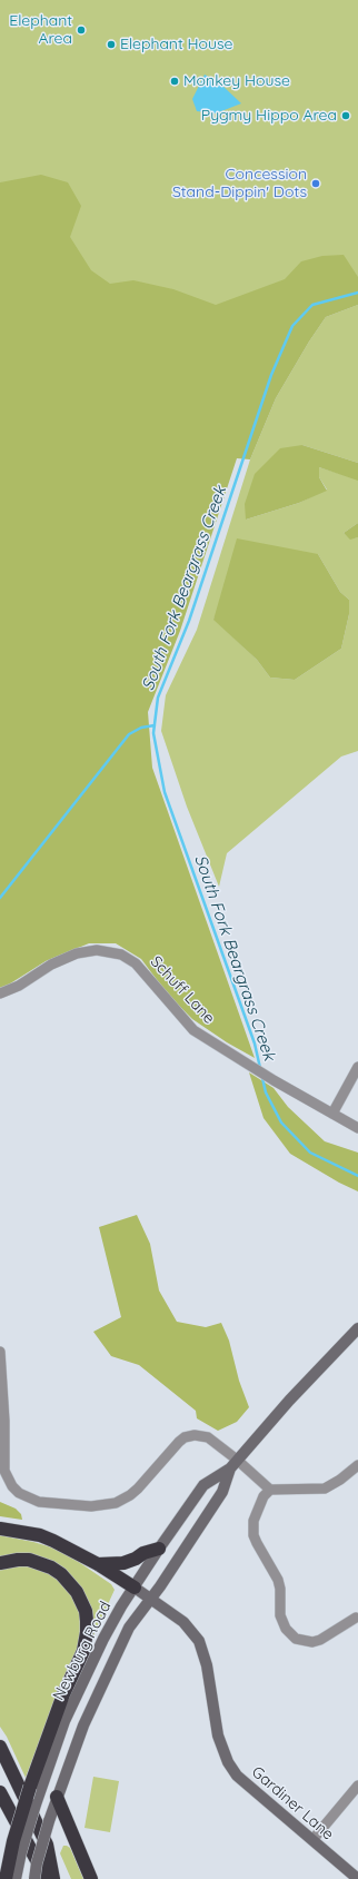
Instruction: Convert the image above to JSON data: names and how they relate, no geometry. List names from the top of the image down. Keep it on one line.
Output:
{"streets":{"main road":["Newburg Road","Gardiner Lane"],"street":["Schuff Lane"]},"crossings":[["Newburg Road","Gardiner Lane"]],"water":["South Fork Beargrass Creek"],"places":["Elephant Area","Elephant House","Monkey House","Pygmy Hippo Area","Concession Stand-Dippin' Dots"]}
